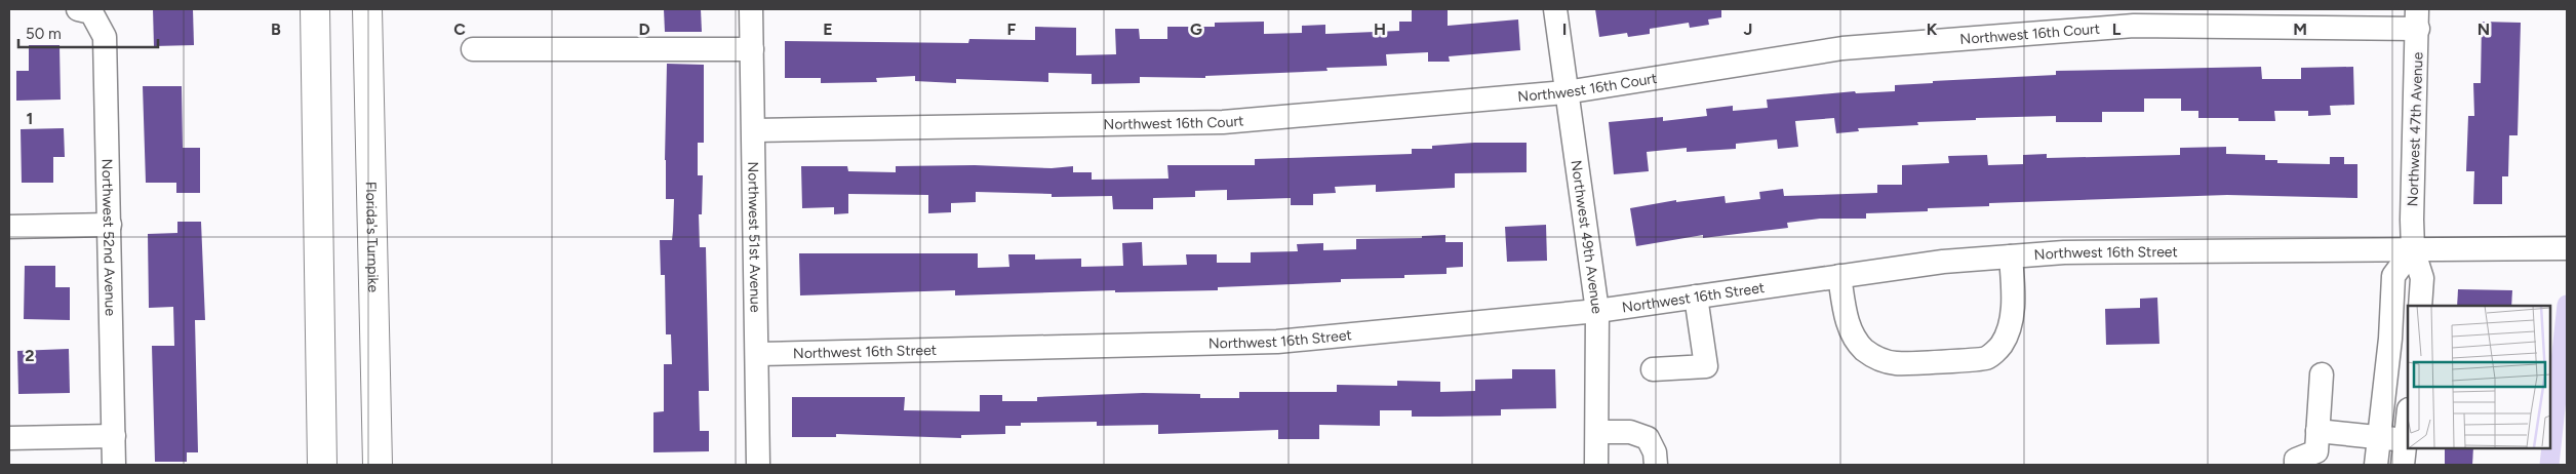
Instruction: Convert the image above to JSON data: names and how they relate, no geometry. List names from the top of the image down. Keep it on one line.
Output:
{"streets":{"highway":["Florida's Turnpike"],"street":["Northwest 16th Court","Northwest 47th Avenue","Northwest 49th Avenue","Northwest 52nd Avenue","Northwest 51st Avenue","Northwest 16th Street"]},"crossings":[["Northwest 16th Court","Northwest 47th Avenue"],["Northwest 16th Court","Northwest 49th Avenue"],["Northwest 16th Court","Northwest 51st Avenue"],["Northwest 47th Avenue","Northwest 16th Street"],["Northwest 49th Avenue","Northwest 16th Street"],["Northwest 51st Avenue","Northwest 16th Street"]],"scale_bar":"50 m","grid":{"columns":["B","C","D","E","F","G","H","I","J","K","L","M","N"],"rows":["1","2"]}}
